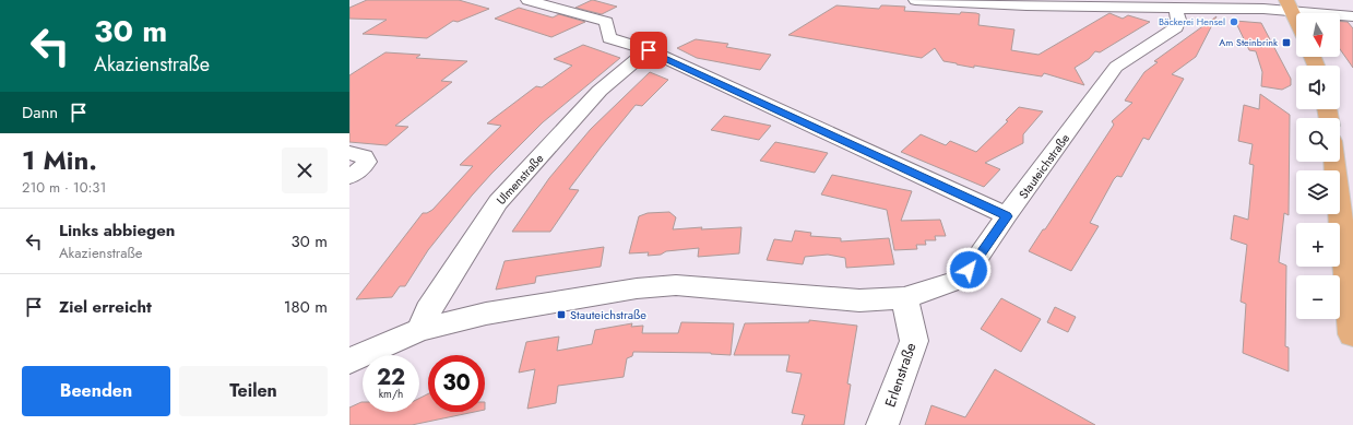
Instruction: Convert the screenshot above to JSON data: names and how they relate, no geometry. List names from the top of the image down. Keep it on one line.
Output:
{"streets":{"street":["Stauteichstraße","Ulmenstraße","Erlenstraße"]},"crossings":[["Stauteichstraße","Ulmenstraße"],["Stauteichstraße","Erlenstraße"]],"places":{"other":["Bäckerei Hensel"],"transit":["Am Steinbrink","Stauteichstraße"]},"north":"bottom","page":{"turn":["30 m","Akazienstraße"],"map_buttons":["+","−"],"then":"Dann","heading":["1 Min.","210 m · 10:31"],"list":[{"name":"Links abbiegen","note":"Akazienstraße","value":"30 m"},{"name":"Ziel erreicht","value":"180 m"}],"speed":"22 km/h","limit":"30","buttons":["Beenden","Teilen"]}}
